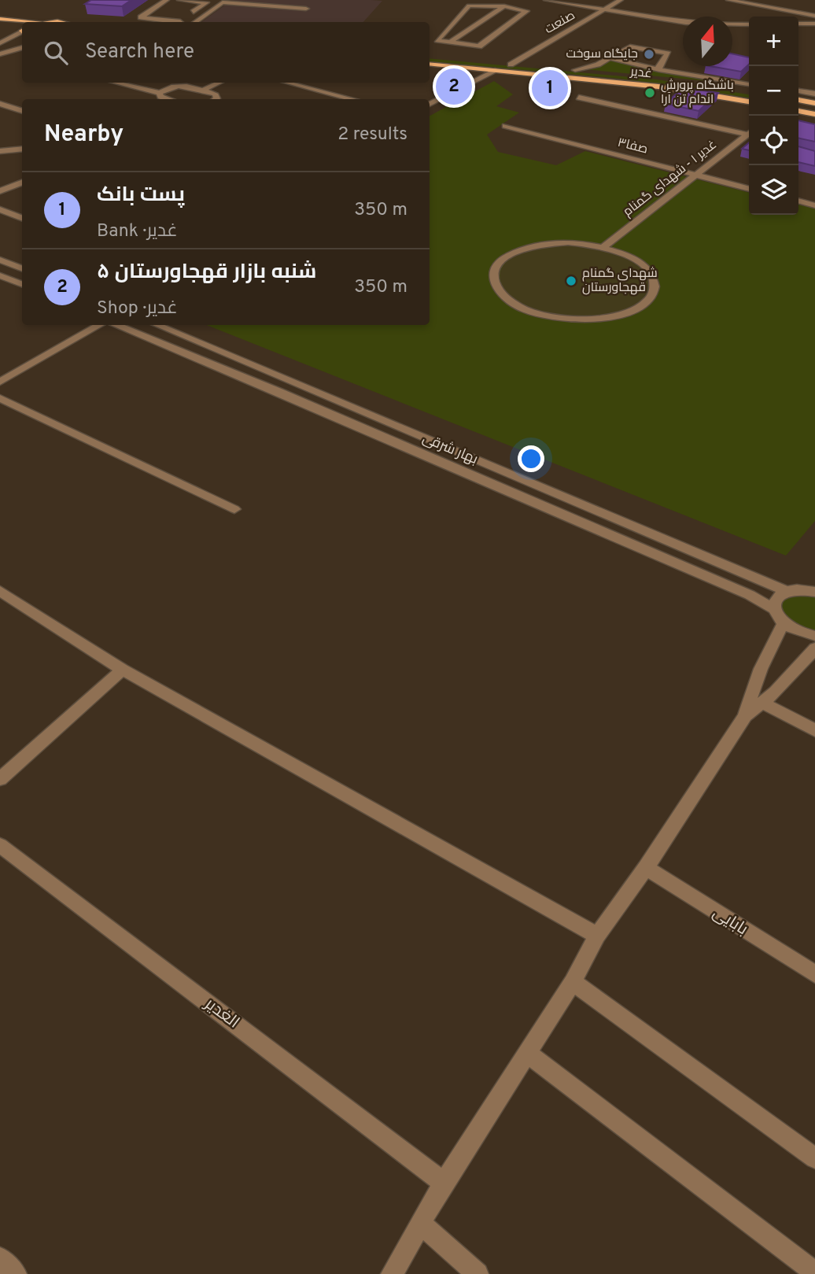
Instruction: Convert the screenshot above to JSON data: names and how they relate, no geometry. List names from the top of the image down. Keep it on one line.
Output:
{"streets":{"main road":["غدیر"],"street":["صنعت","صفا۳","غدیر ۱ - شهدای گمنام","بهار شرقی","بابایی","الغدیر"]},"crossings":[["صفا۳","غدیر ۱ - شهدای گمنام"]],"places":["جایگاه سوخت","باشگاه پرورش اندام تن آرا","شهدای گمنام قهجاورستان"],"north":"top","page":{"map_buttons":["+","−"],"search":"Search here","pins":["2","1"],"heading":["Nearby","2 results"],"list":[{"mark":"1","name":"پست بانک","note":"Bank · غدیر","value":"350 m"},{"mark":"2","name":"۵ شنبه بازار قهجاورستان","note":"Shop · غدیر","value":"350 m"}]}}
